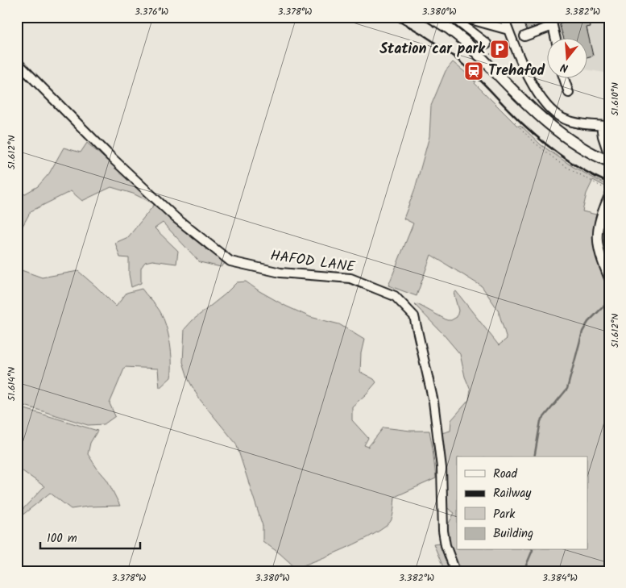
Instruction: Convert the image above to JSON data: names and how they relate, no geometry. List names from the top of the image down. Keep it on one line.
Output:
{"streets":{"street":["HAFOD LANE"]},"places":{"parking":["Station car park"],"station":["Trehafod"]},"legend":["Road","Railway","Park","Building"],"scale_bar":"100 m","north":"bottom","coordinates":["3.376°W","3.378°W","3.380°W","3.382°W","51.610°N","51.612°N","51.614°N","3.384°W"]}
